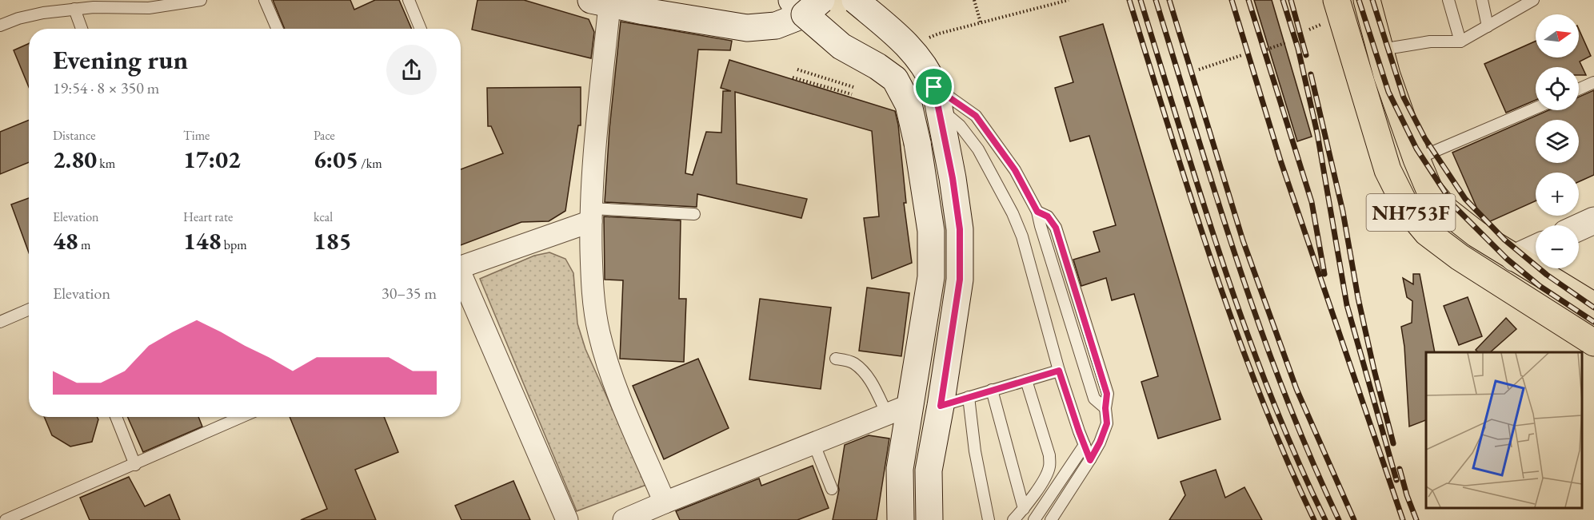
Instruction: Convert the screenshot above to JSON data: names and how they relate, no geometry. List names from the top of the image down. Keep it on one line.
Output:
{"streets":{"highway":["NH753F"]},"north":"right","page":{"map_buttons":["+","−"],"heading":["Evening run","19:54 · 8 × 350 m"],"stats":[["Distance","2.80 km"],["Time","17:02"],["Pace","6:05 /km"],["Elevation","48 m"],["Heart rate","148 bpm"],["kcal","185"]],"chart":["Elevation","30–35 m"]}}
